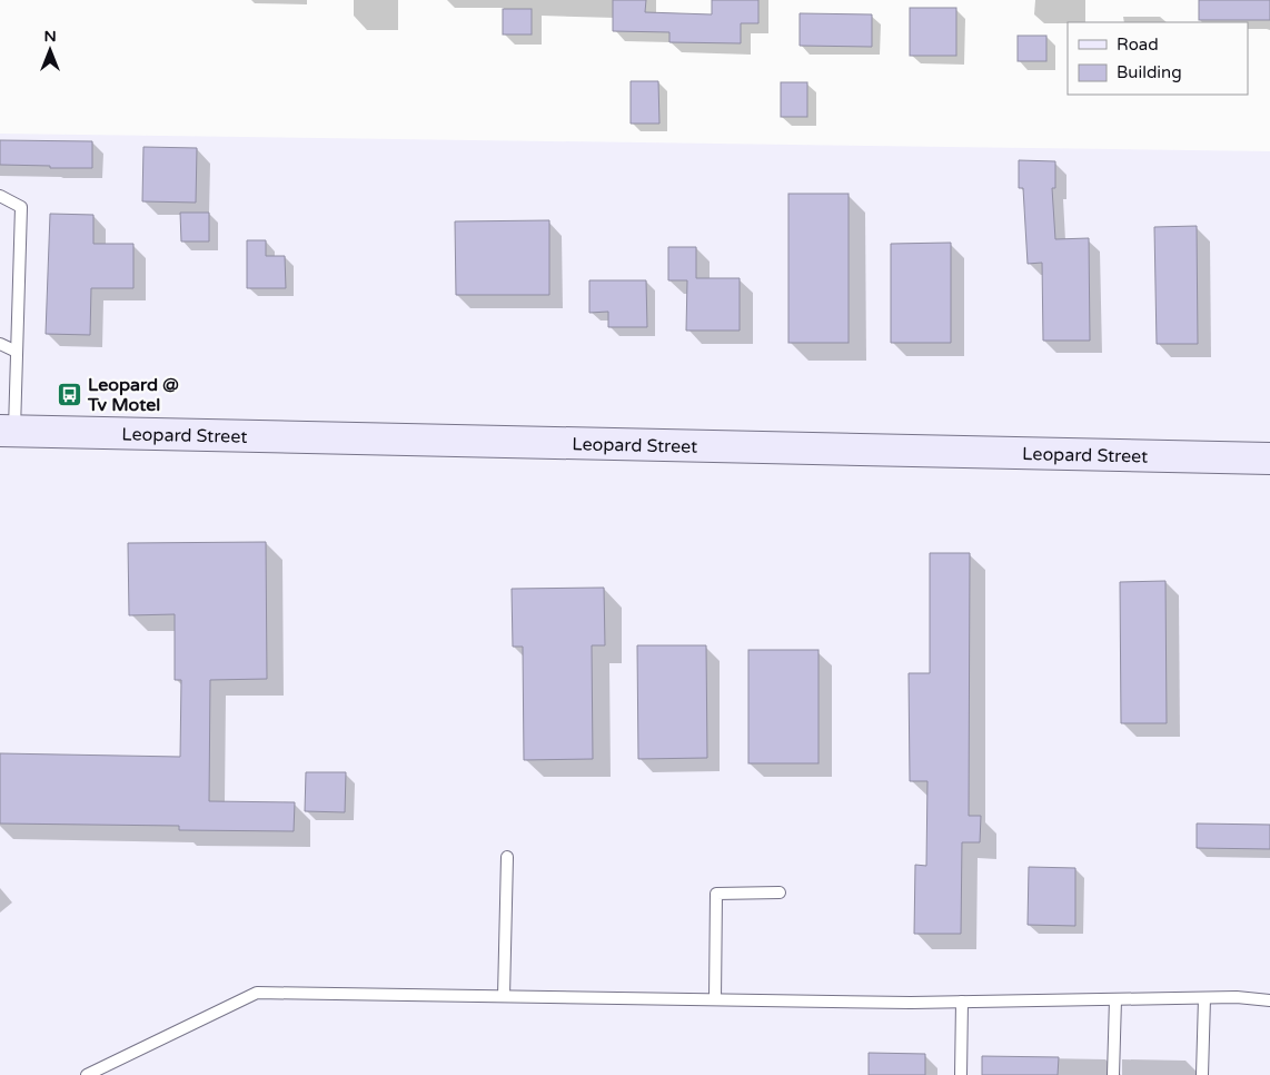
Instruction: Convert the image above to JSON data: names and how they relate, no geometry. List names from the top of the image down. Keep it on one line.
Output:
{"streets":{"main road":["Leopard Street"]},"places":{"bus stop":["Leopard @ Tv Motel"]},"legend":["Road","Building"],"north":"top"}
